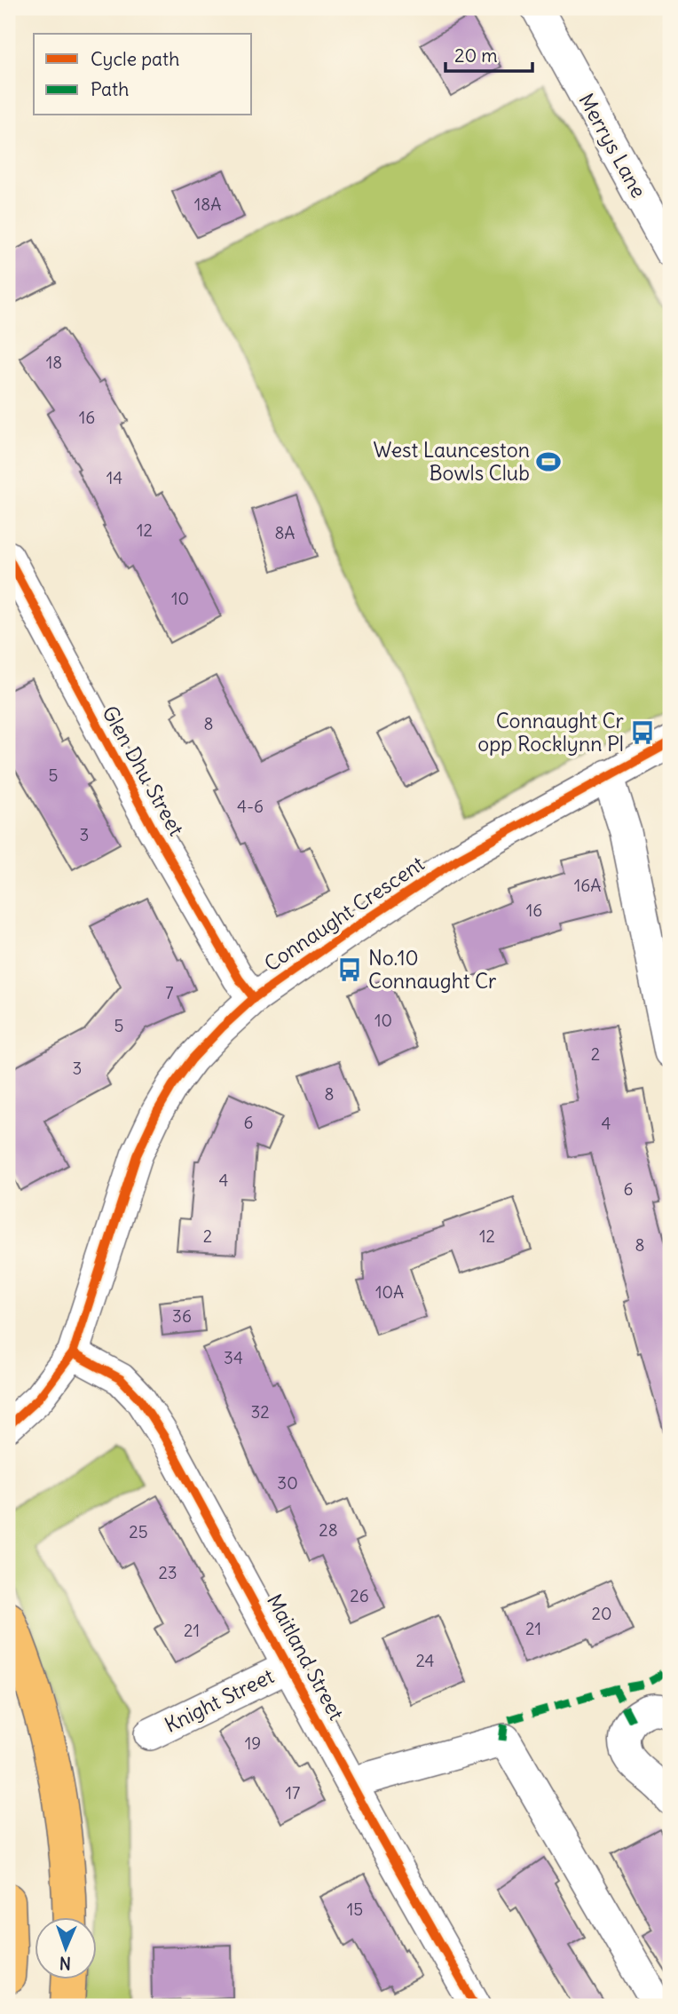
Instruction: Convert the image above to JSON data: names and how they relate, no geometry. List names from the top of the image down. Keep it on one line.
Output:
{"streets":{"street":["Merrys Lane","Glen Dhu Street","Connaught Crescent","Maitland Street","Knight Street"]},"crossings":[["Glen Dhu Street","Connaught Crescent"],["Connaught Crescent","Maitland Street"],["Maitland Street","Knight Street"]],"places":{"sports":["West Launceston Bowls Club"],"bus stop":["Connaught Cr opp Rocklynn Pl","No.10 Connaught Cr"]},"house_numbers":["18A","18","16","14","12","8A","10","8","5","4-6","3","16A","16","7","10","5","2","3","8","6","4","4","6","2","12","8","10A","36","34","32","30","28","25","23","26","20","21","21","24","19","17","15"],"legend":["Cycle path","Path"],"scale_bar":"20 m","north":"bottom"}
